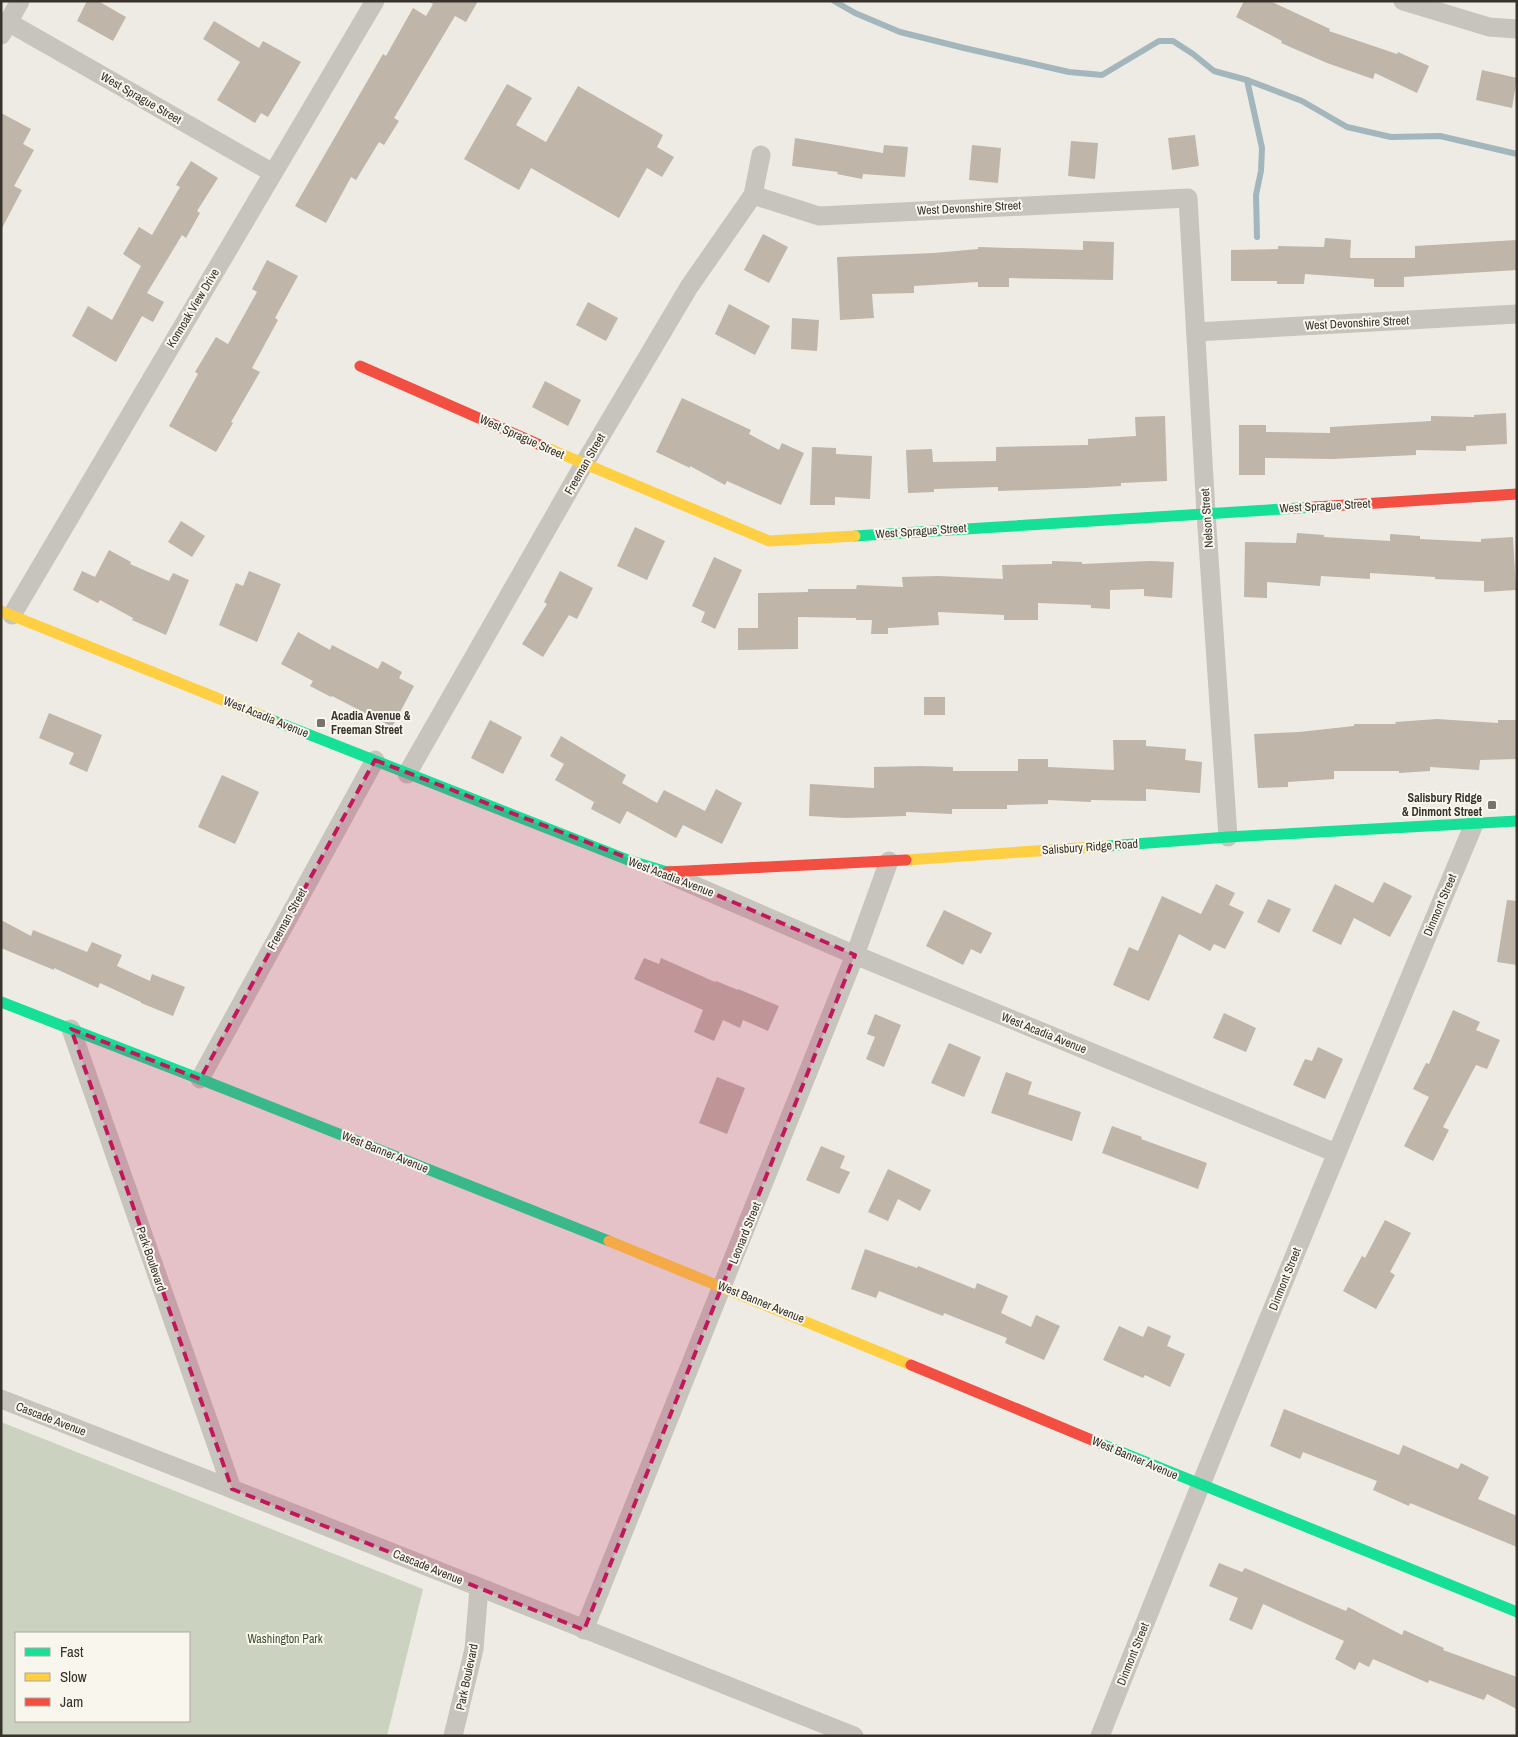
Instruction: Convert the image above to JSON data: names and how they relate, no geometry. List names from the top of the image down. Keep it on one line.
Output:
{"streets":{"street":["West Sprague Street","West Devonshire Street","Konnoak View Drive","Freeman Street","Nelson Street","West Acadia Avenue","Salisbury Ridge Road","Dinmont Street","West Banner Avenue","Leonard Street","Park Boulevard","Cascade Avenue"]},"crossings":[["West Sprague Street","Konnoak View Drive"],["West Sprague Street","Freeman Street"],["West Sprague Street","Nelson Street"],["West Devonshire Street","Freeman Street"],["West Devonshire Street","Nelson Street"],["Konnoak View Drive","West Acadia Avenue"],["Freeman Street","West Acadia Avenue"],["Freeman Street","West Banner Avenue"],["Nelson Street","Salisbury Ridge Road"],["West Acadia Avenue","Salisbury Ridge Road"],["West Acadia Avenue","Dinmont Street"],["West Acadia Avenue","Leonard Street"],["Salisbury Ridge Road","Dinmont Street"],["Salisbury Ridge Road","Leonard Street"],["Dinmont Street","West Banner Avenue"],["West Banner Avenue","Leonard Street"],["West Banner Avenue","Park Boulevard"],["Leonard Street","Cascade Avenue"],["Park Boulevard","Cascade Avenue"]],"parks":["Washington Park"],"places":{"transit":["Acadia Avenue & Freeman Street","Salisbury Ridge & Dinmont Street"]},"legend":["Fast","Slow","Jam"]}
